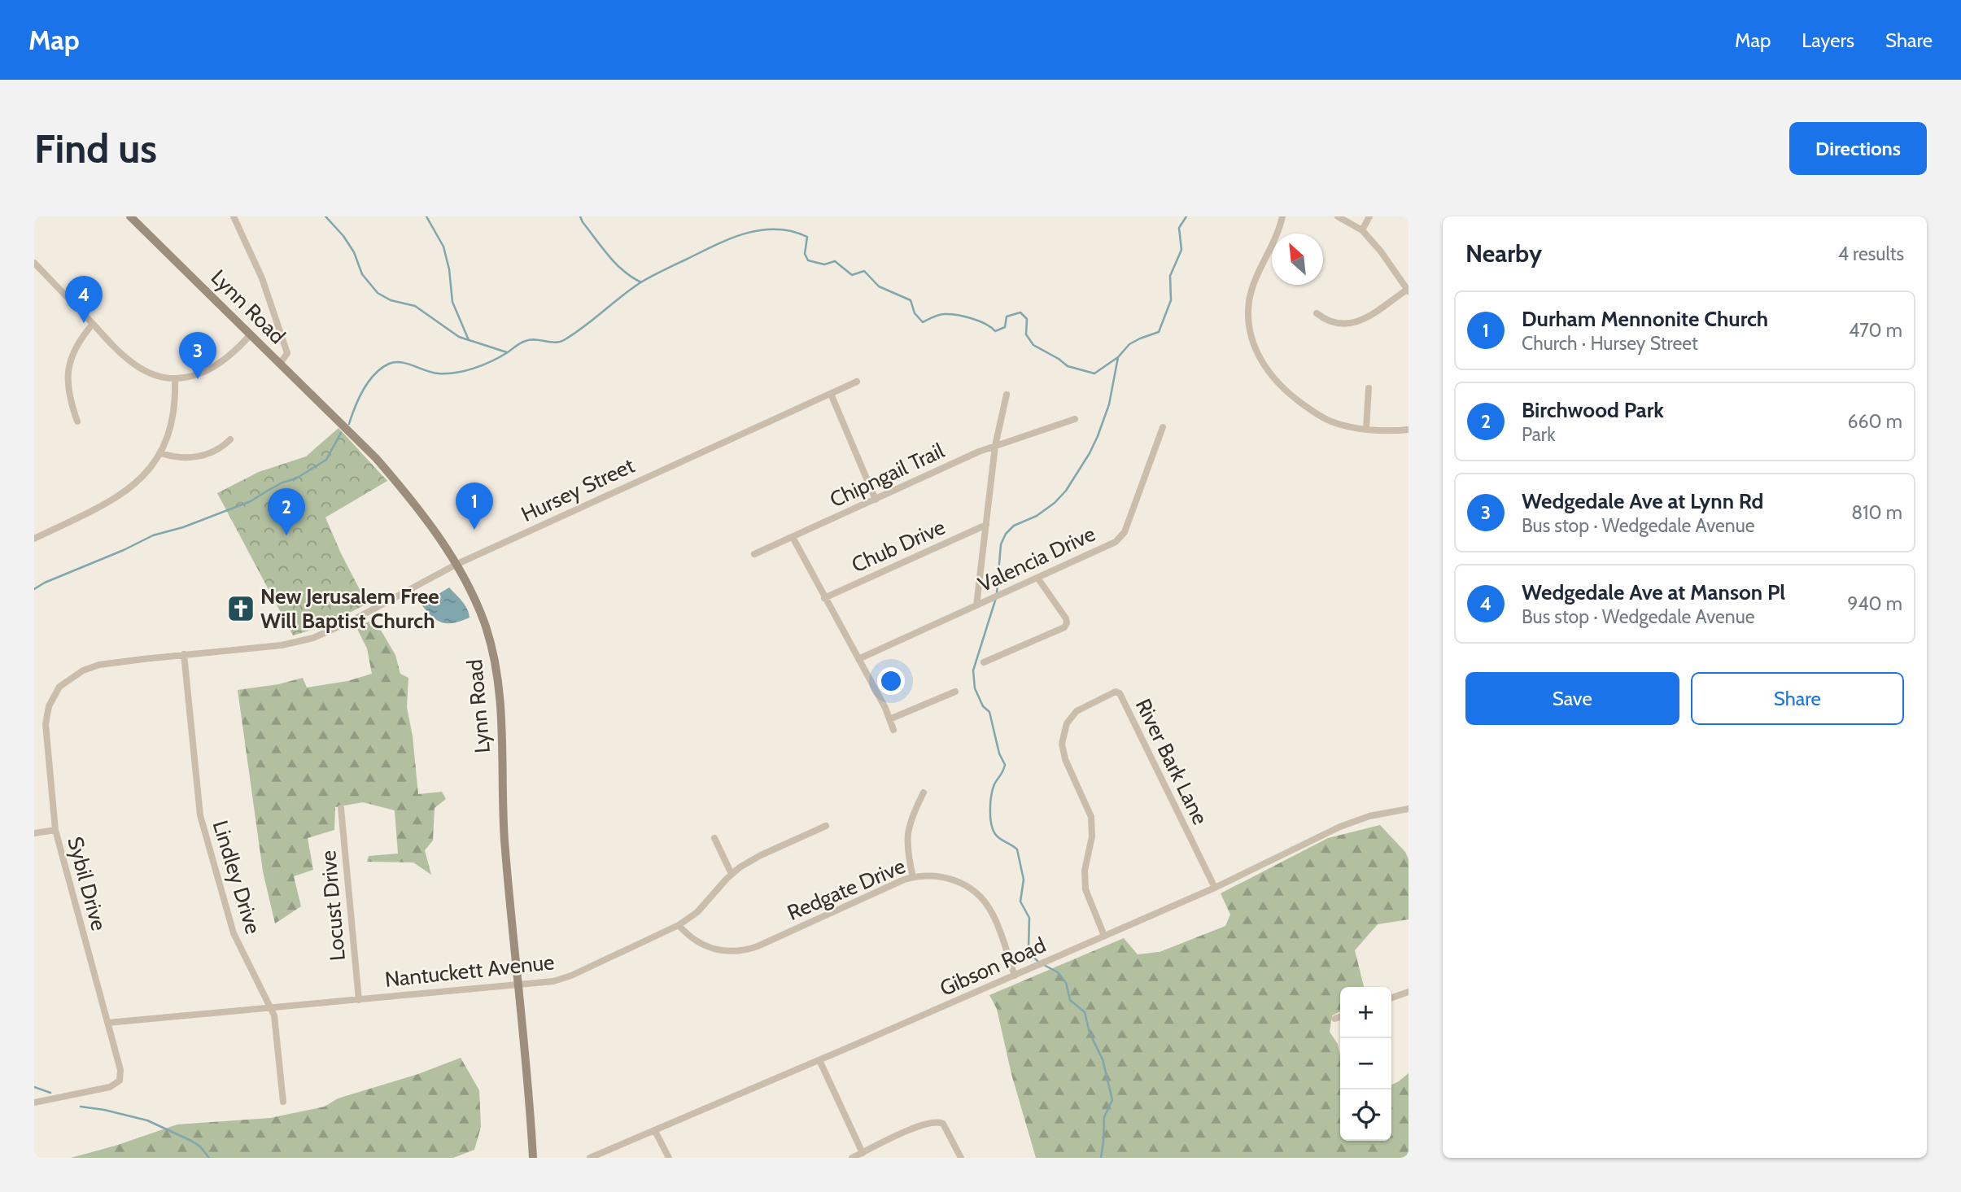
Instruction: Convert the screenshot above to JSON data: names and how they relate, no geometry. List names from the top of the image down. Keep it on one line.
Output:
{"streets":{"street":["Lynn Road","Chipngail Trail","Hursey Street","Chub Drive","Valencia Drive","River Bark Lane","Lindley Drive","Sybil Drive","Redgate Drive","Locust Drive","Gibson Road","Nantuckett Avenue"]},"crossings":[["Lynn Road","Hursey Street"],["Lynn Road","Nantuckett Avenue"],["Hursey Street","Lindley Drive"],["Hursey Street","Sybil Drive"],["River Bark Lane","Gibson Road"],["Lindley Drive","Nantuckett Avenue"],["Sybil Drive","Nantuckett Avenue"],["Redgate Drive","Gibson Road"],["Redgate Drive","Nantuckett Avenue"],["Locust Drive","Nantuckett Avenue"]],"places":{"church":["New Jerusalem Free Will Baptist Church"]},"north":"top left","page":{"header":"Map","nav":["Map","Layers","Share"],"buttons":["Directions",["Save","Share"]],"title":"Find us","heading":["Nearby","4 results"],"pins":["4","3","1","2"],"list":[{"mark":"1","name":"Durham Mennonite Church","note":"Church · Hursey Street","value":"470 m"},{"mark":"2","name":"Birchwood Park","note":"Park","value":"660 m"},{"mark":"3","name":"Wedgedale Ave at Lynn Rd","note":"Bus stop · Wedgedale Avenue","value":"810 m"},{"mark":"4","name":"Wedgedale Ave at Manson Pl","note":"Bus stop · Wedgedale Avenue","value":"940 m"}],"map_buttons":["+","−"]}}
